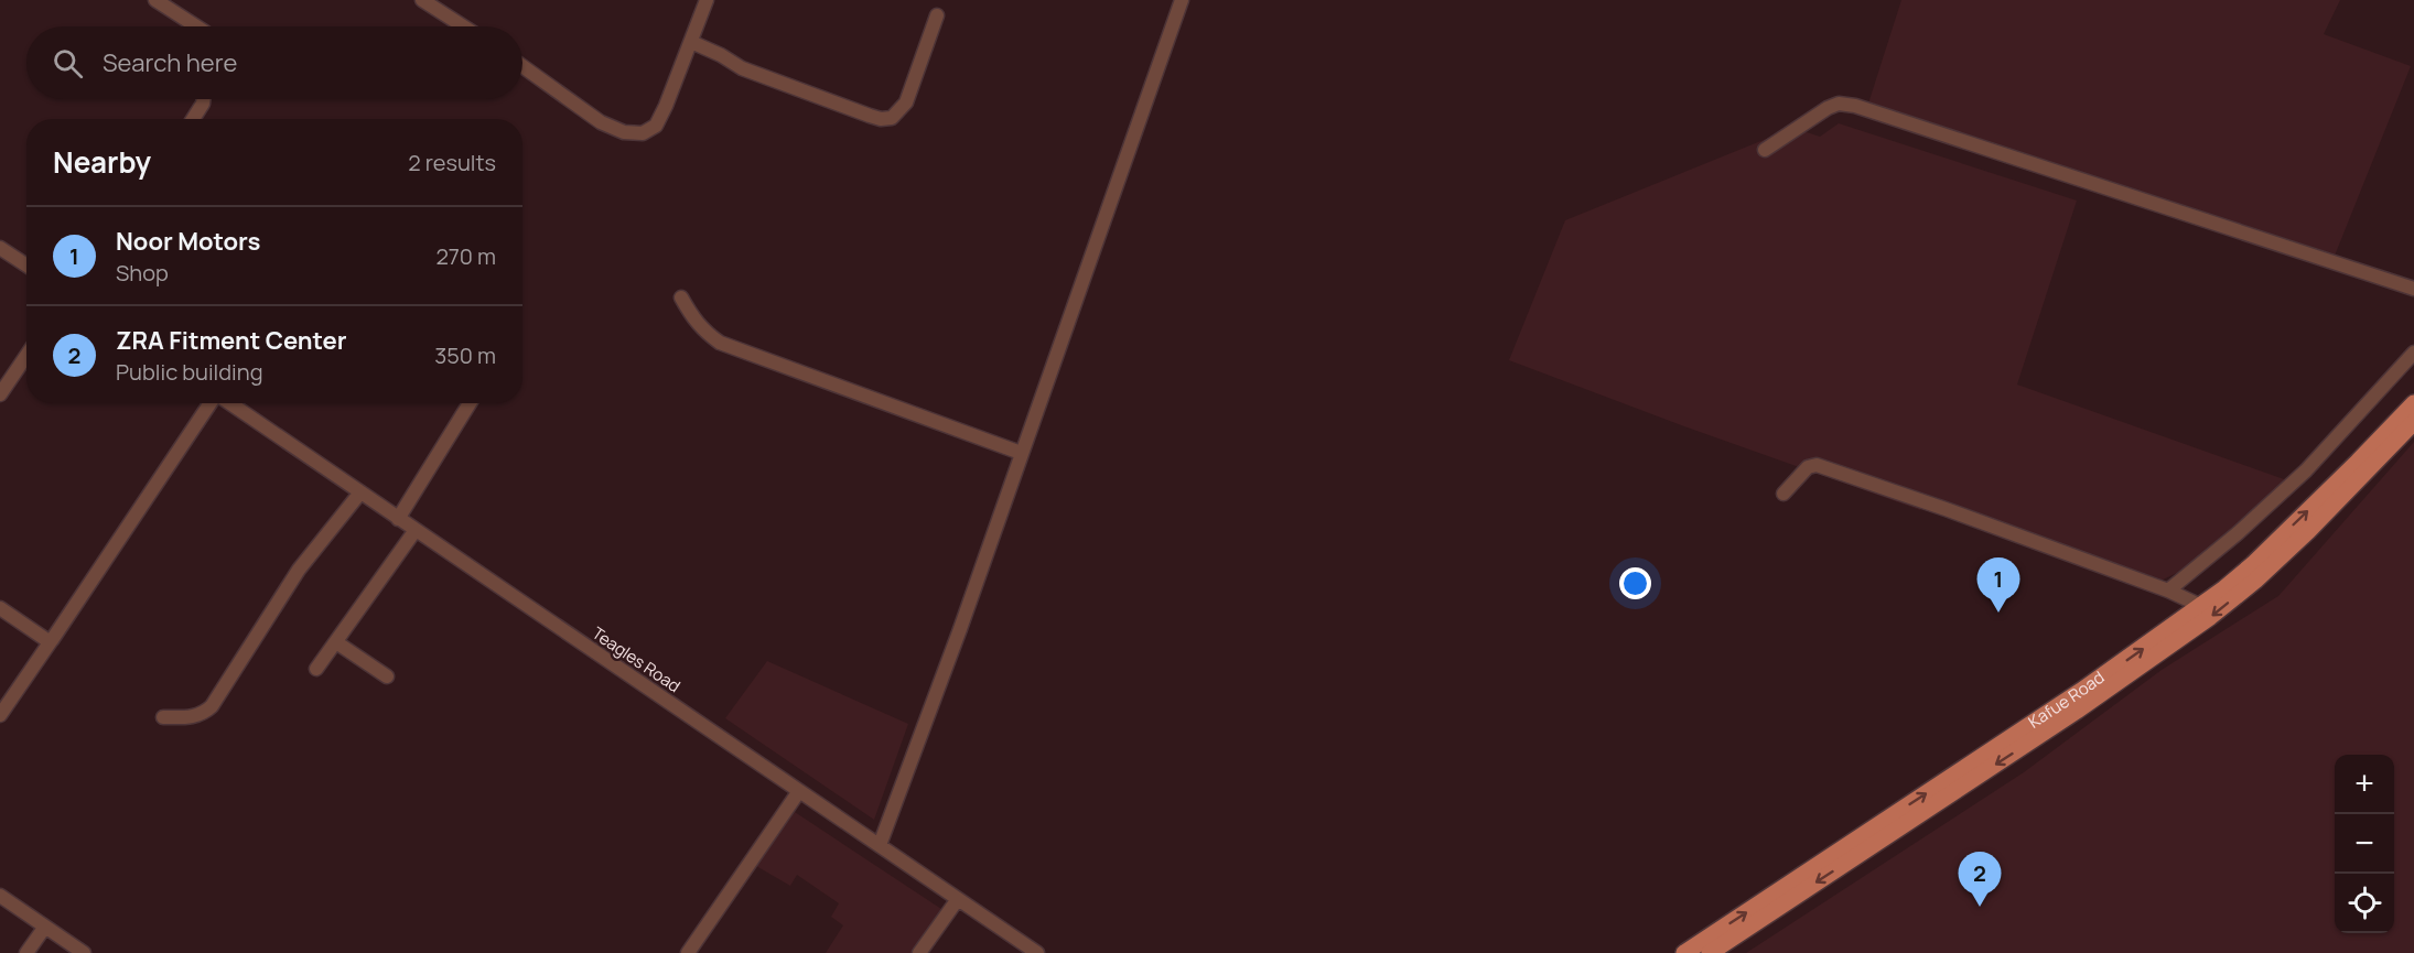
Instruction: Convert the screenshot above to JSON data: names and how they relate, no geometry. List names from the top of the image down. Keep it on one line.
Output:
{"streets":{"main road":["Kafue Road"],"street":["Teagles Road"]},"page":{"search":"Search here","heading":["Nearby","2 results"],"list":[{"mark":"1","name":"Noor Motors","note":"Shop","value":"270 m"},{"mark":"2","name":"ZRA Fitment Center","note":"Public building","value":"350 m"}],"pins":["1","2"],"map_buttons":["+","−"]}}
